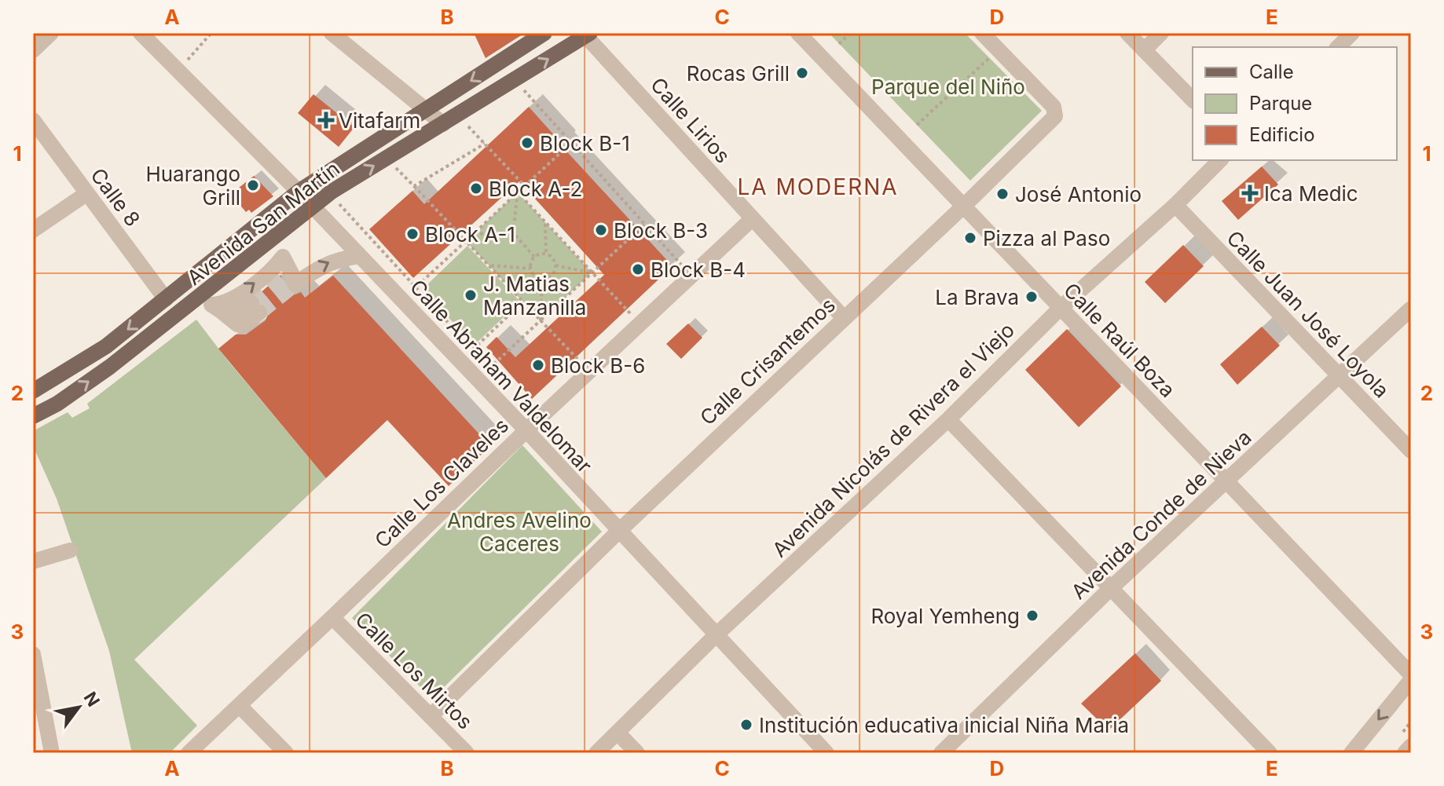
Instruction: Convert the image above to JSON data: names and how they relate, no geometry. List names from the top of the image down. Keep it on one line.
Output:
{"streets":{"main road":["Avenida San Martín"],"street":["Calle Lirios","Calle 8","Calle Juan José Loyola","Calle Raúl Boza","Calle Crisantemos","Calle Abraham Valdelomar","Avenida Nicolás de Rivera el Viejo","Calle Los Claveles","Avenida Conde de Nieva","Calle Los Mirtos"]},"crossings":[["Calle Lirios","Avenida San Martín"],["Calle Lirios","Calle Crisantemos"],["Calle Lirios","Calle Los Claveles"],["Calle 8","Avenida San Martín"],["Avenida San Martín","Calle Abraham Valdelomar"],["Calle Juan José Loyola","Avenida Nicolás de Rivera el Viejo"],["Calle Juan José Loyola","Avenida Conde de Nieva"],["Calle Raúl Boza","Calle Crisantemos"],["Calle Raúl Boza","Avenida Nicolás de Rivera el Viejo"],["Calle Raúl Boza","Avenida Conde de Nieva"],["Calle Crisantemos","Calle Abraham Valdelomar"],["Calle Crisantemos","Calle Los Mirtos"],["Calle Abraham Valdelomar","Avenida Nicolás de Rivera el Viejo"],["Calle Abraham Valdelomar","Calle Los Claveles"],["Calle Los Claveles","Calle Los Mirtos"]],"districts":["LA MODERNA"],"parks":["Parque del Niño","Andres Avelino Caceres"],"places":{"other":["Rocas Grill","Block B-1","Huarango Grill","Block A-2","José Antonio","Block B-3","Block A-1","Pizza al Paso","Block B-4","J. Matias Manzanilla","La Brava","Block B-6","Royal Yemheng","Institución educativa inicial Niña Maria"],"health":["Vitafarm","Ica Medic"]},"legend":["Calle","Parque","Edificio"],"north":"top right","grid":{"columns":["A","B","C","D","E"],"rows":["1","2","3"]}}
